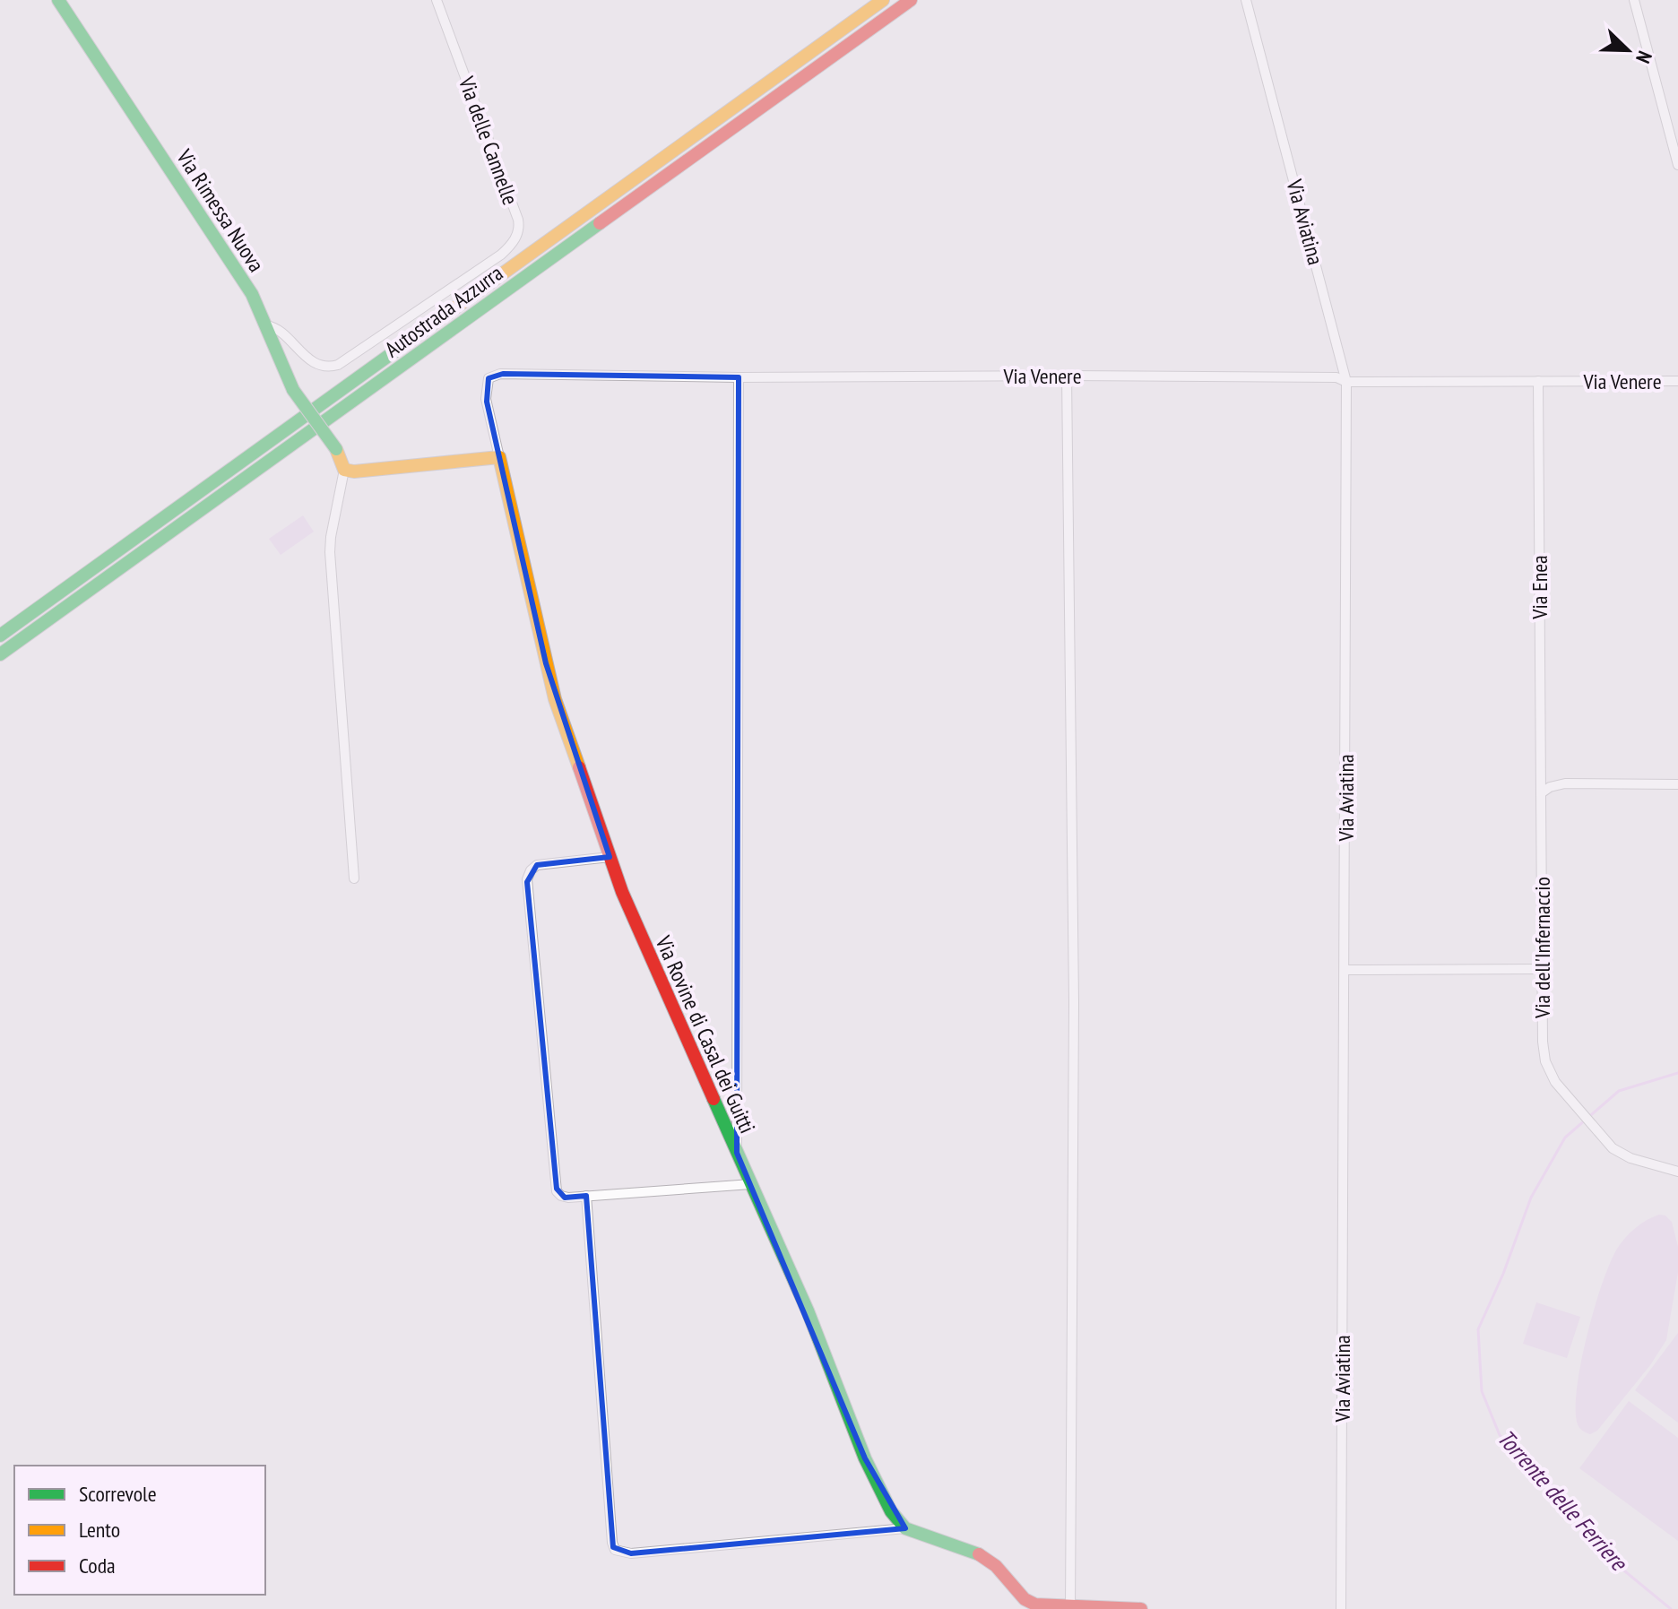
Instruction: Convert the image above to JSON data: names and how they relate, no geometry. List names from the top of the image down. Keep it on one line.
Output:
{"streets":{"main road":["Via Rimessa Nuova","Autostrada Azzurra","Via Rovine di Casal dei Guitti"],"street":["Via delle Cannelle","Via Aviatina","Via Venere","Via Enea","Via dell'Infernaccio"]},"crossings":[["Via delle Cannelle","Via Rimessa Nuova"],["Via Aviatina","Via Venere"],["Via Venere","Via Enea"],["Via Venere","Via Rovine di Casal dei Guitti"],["Via Enea","Via dell'Infernaccio"]],"water":["Torrente delle Ferriere"],"legend":["Scorrevole","Lento","Coda"],"north":"bottom right"}
